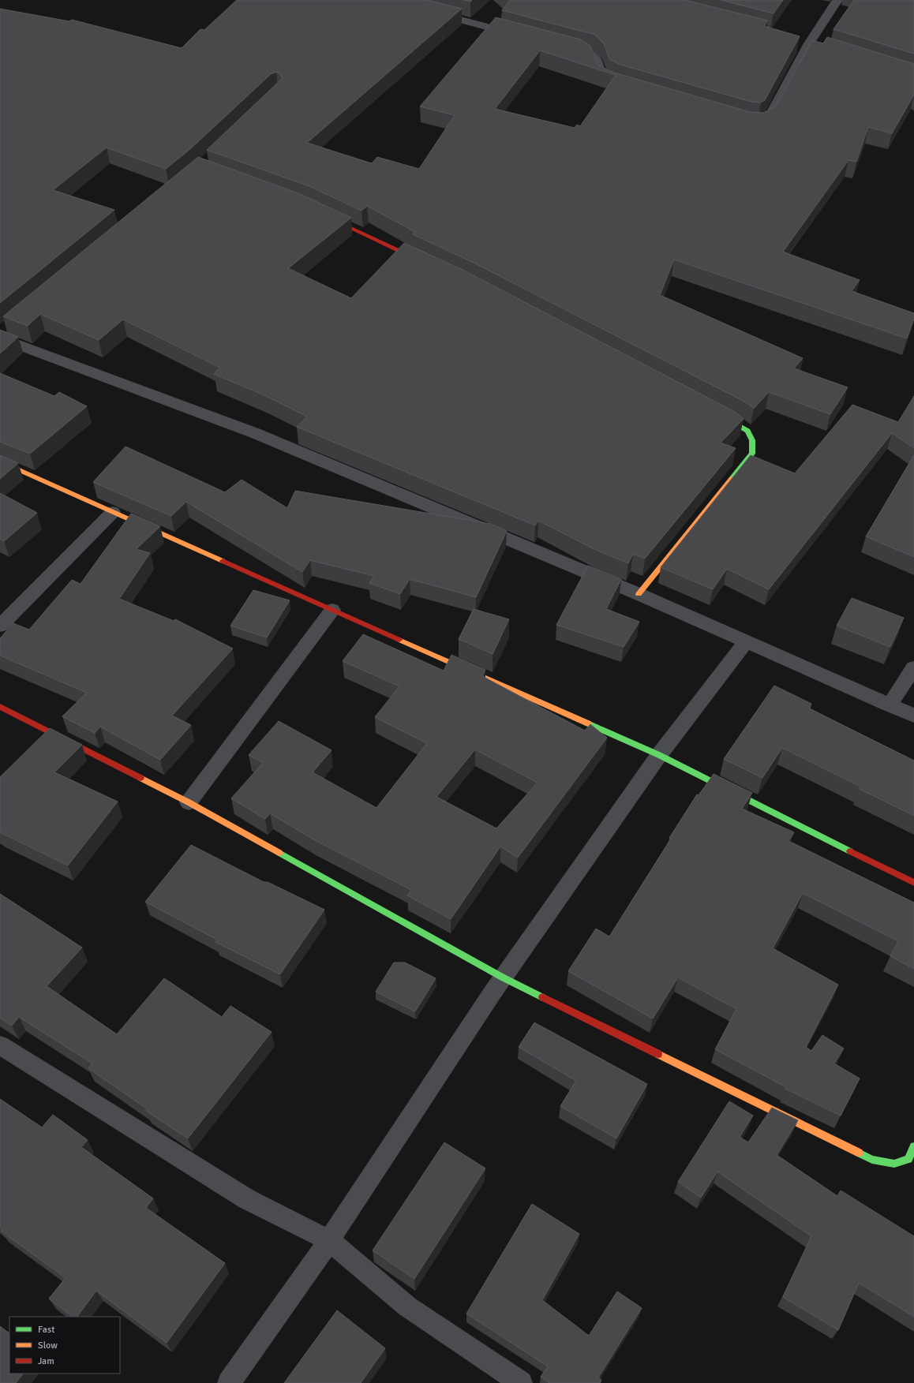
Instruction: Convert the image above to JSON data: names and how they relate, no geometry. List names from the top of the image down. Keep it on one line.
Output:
{"legend":["Fast","Slow","Jam"]}
